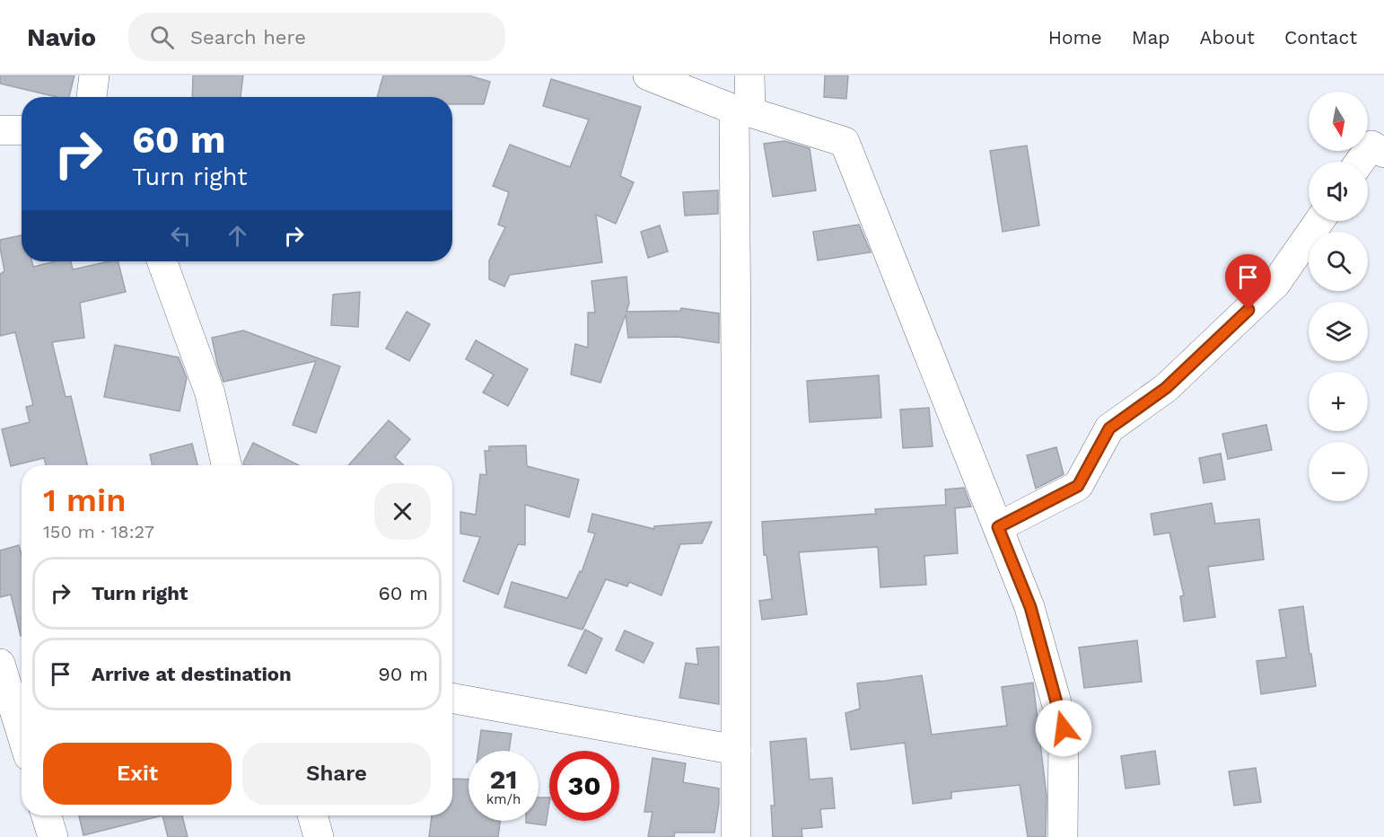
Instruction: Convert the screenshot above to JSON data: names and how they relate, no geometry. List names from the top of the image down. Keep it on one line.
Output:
{"north":"bottom","page":{"header":"Navio","search":"Search here","nav":["Home","Map","About","Contact"],"map_buttons":["+","−"],"turn":["60 m","Turn right"],"heading":["1 min","150 m · 18:27"],"list":[{"name":"Turn right","value":"60 m"},{"name":"Arrive at destination","value":"90 m"}],"buttons":["Exit","Share"],"speed":"21 km/h","limit":"30"}}
